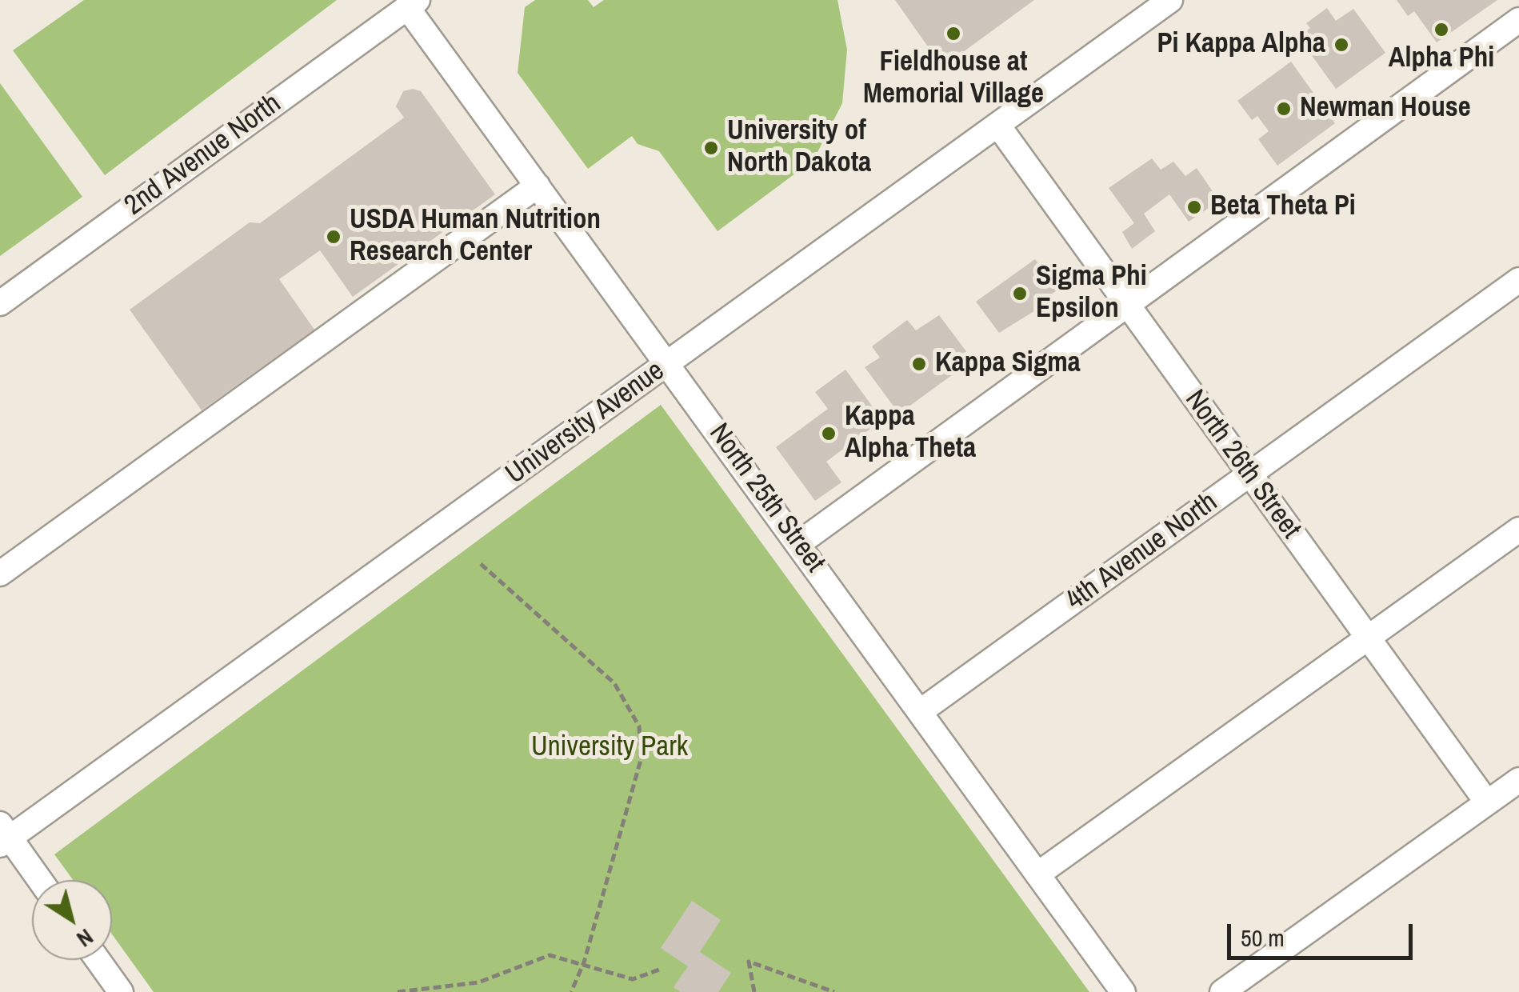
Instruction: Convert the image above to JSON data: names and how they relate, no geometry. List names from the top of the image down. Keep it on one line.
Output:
{"streets":{"street":["2nd Avenue North","University Avenue","North 26th Street","North 25th Street","4th Avenue North"]},"crossings":[["2nd Avenue North","North 25th Street"],["University Avenue","North 26th Street"],["University Avenue","North 25th Street"],["North 26th Street","4th Avenue North"],["North 25th Street","4th Avenue North"]],"parks":["University Park"],"places":["Alpha Phi","Fieldhouse at Memorial Village","Pi Kappa Alpha","Newman House","University of North Dakota","Beta Theta Pi","USDA Human Nutrition Research Center","Sigma Phi Epsilon","Kappa Sigma","Kappa Alpha Theta"],"scale_bar":"50 m","north":"bottom right"}
